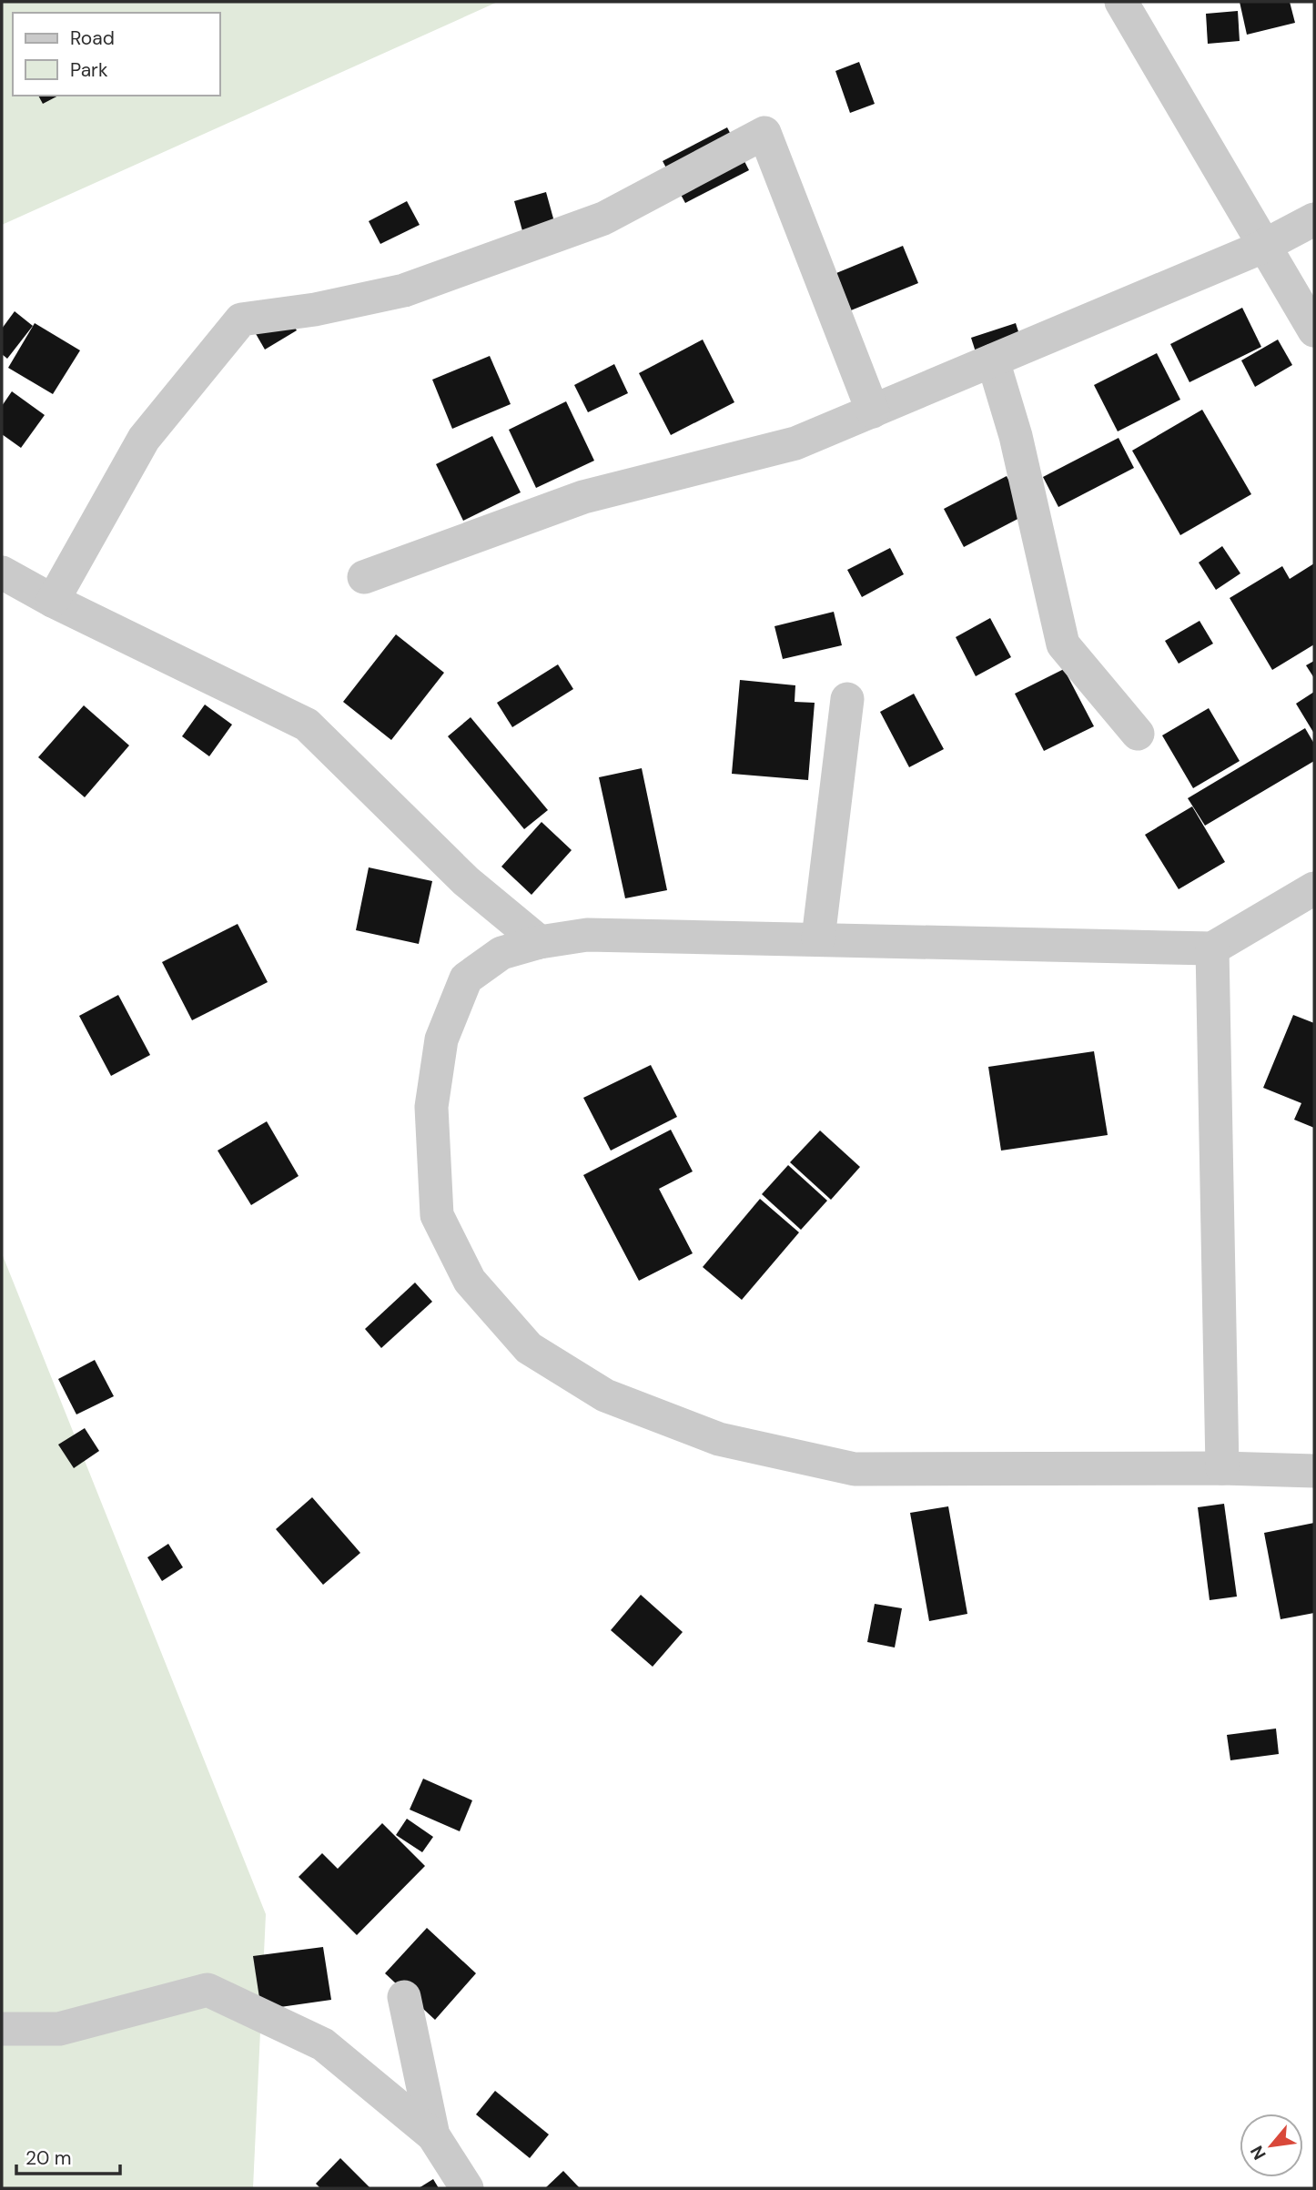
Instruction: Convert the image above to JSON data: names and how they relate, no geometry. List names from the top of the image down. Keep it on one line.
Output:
{"legend":["Road","Park"],"scale_bar":"20 m","north":"bottom left"}
